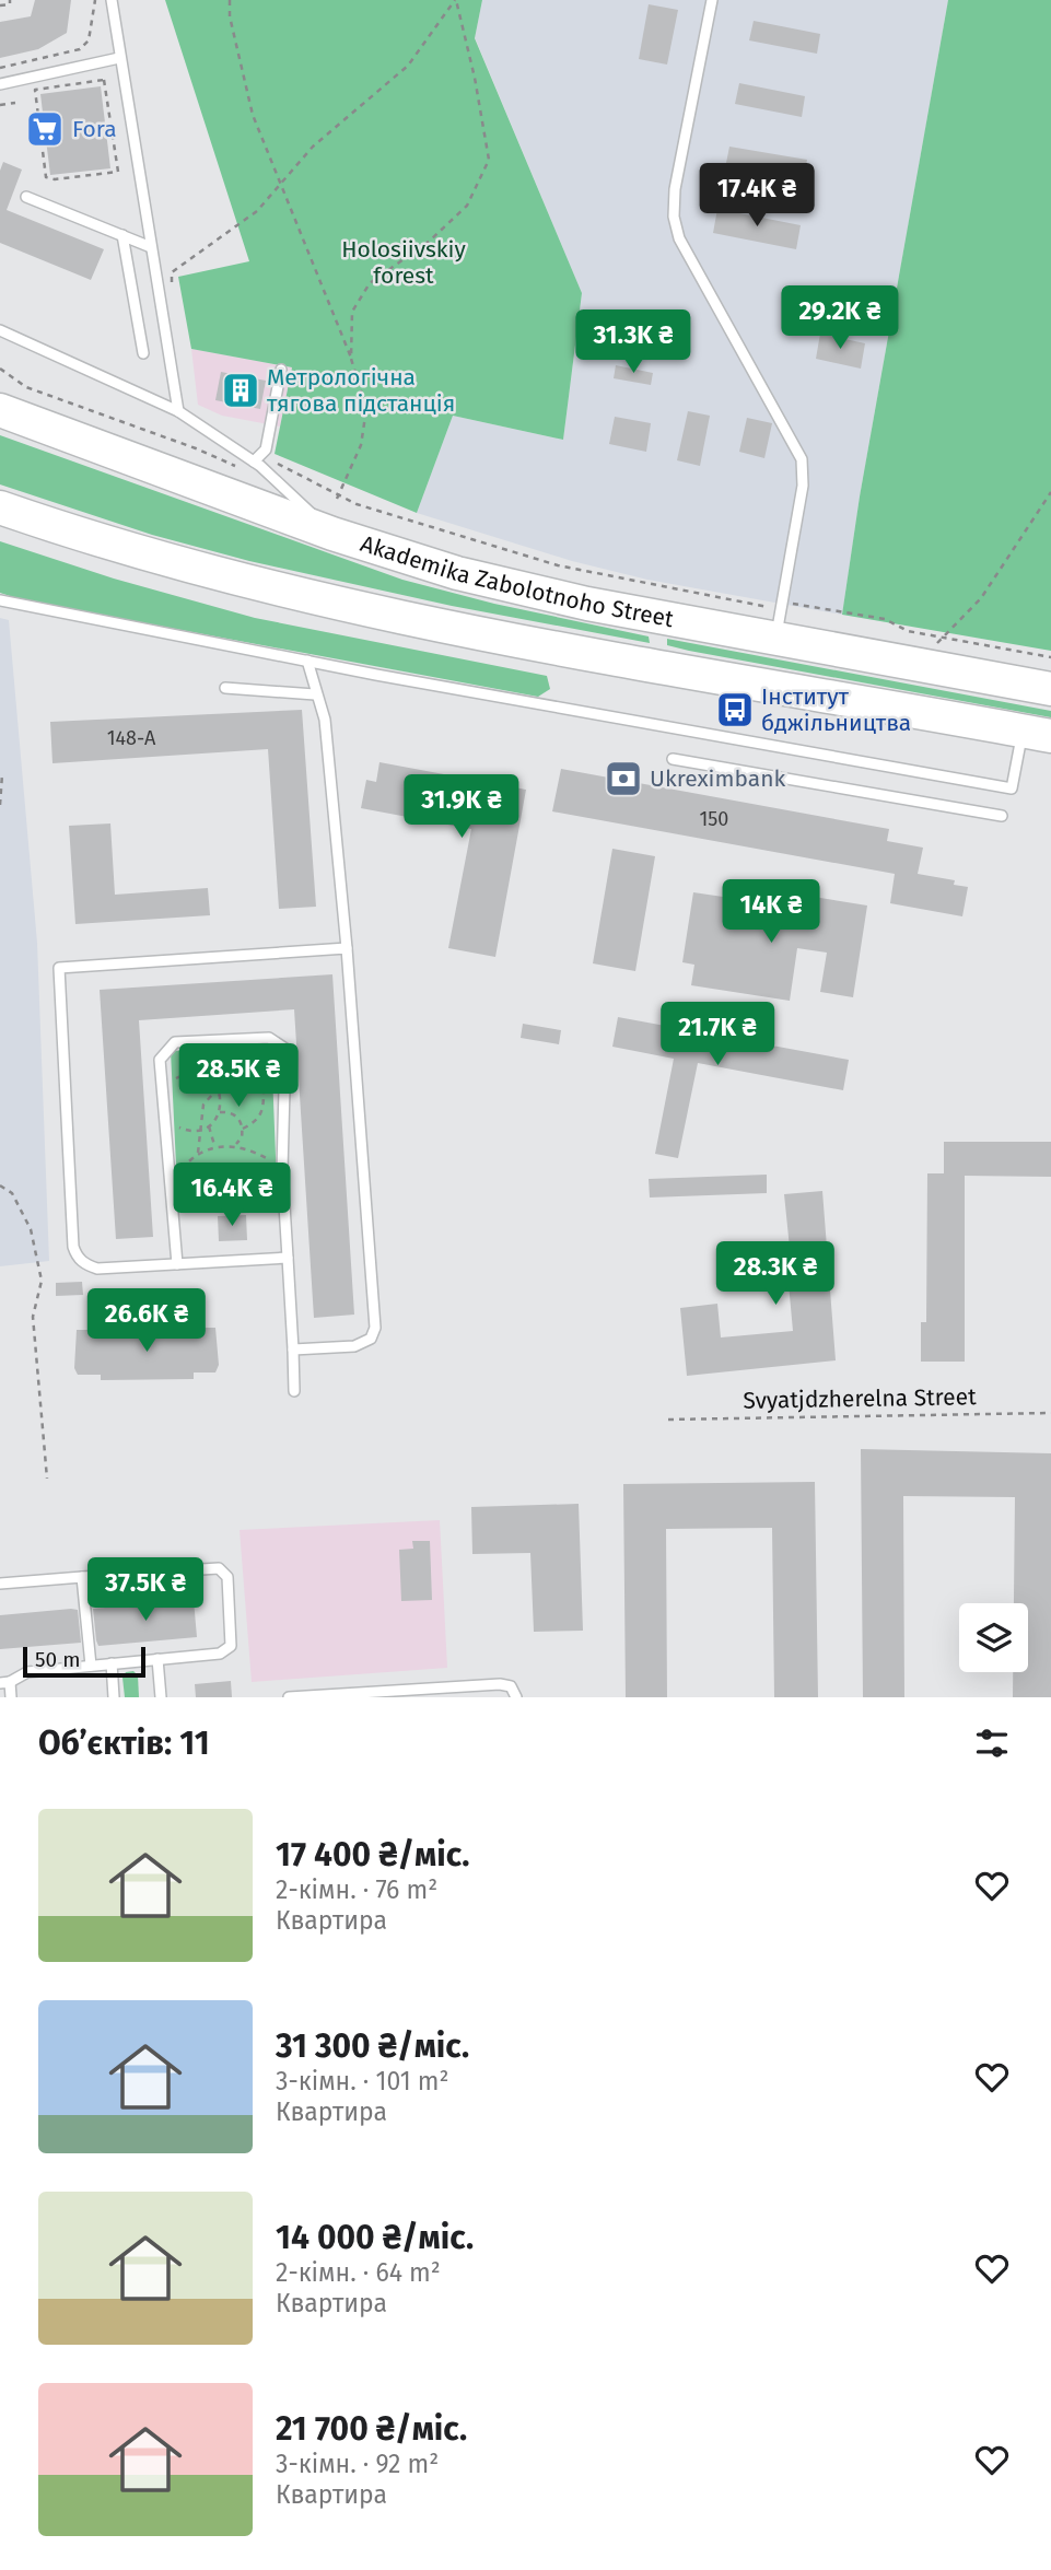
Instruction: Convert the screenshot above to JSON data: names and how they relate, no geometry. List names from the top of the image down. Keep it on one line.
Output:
{"streets":{"highway":["Akademika Zabolotnoho Street"],"path":["Svyatjdzherelna Street"]},"parks":["Holosiivskiy forest"],"places":{"supermarket":["Fora"],"building":["Метрологічна тягова підстанція"],"bus stop":["Інститут бджільництва"],"bank":["Ukreximbank"]},"house_numbers":["148-А","150"],"scale_bar":"50 m","page":{"price":["17.4K ₴","29.2K ₴","31.3K ₴","31.9K ₴","14K ₴","21.7K ₴","28.5K ₴","16.4K ₴","28.3K ₴","26.6K ₴","37.5K ₴"],"scale":"50 m","heading":"Об’єктів: 11","list":[{"name":"17 400 ₴/міс.","note":"2-кімн. · 76 m² · Квартира"},{"name":"31 300 ₴/міс.","note":"3-кімн. · 101 m² · Квартира"},{"name":"14 000 ₴/міс.","note":"2-кімн. · 64 m² · Квартира"},{"name":"21 700 ₴/міс.","note":"3-кімн. · 92 m² · Квартира"}]}}
